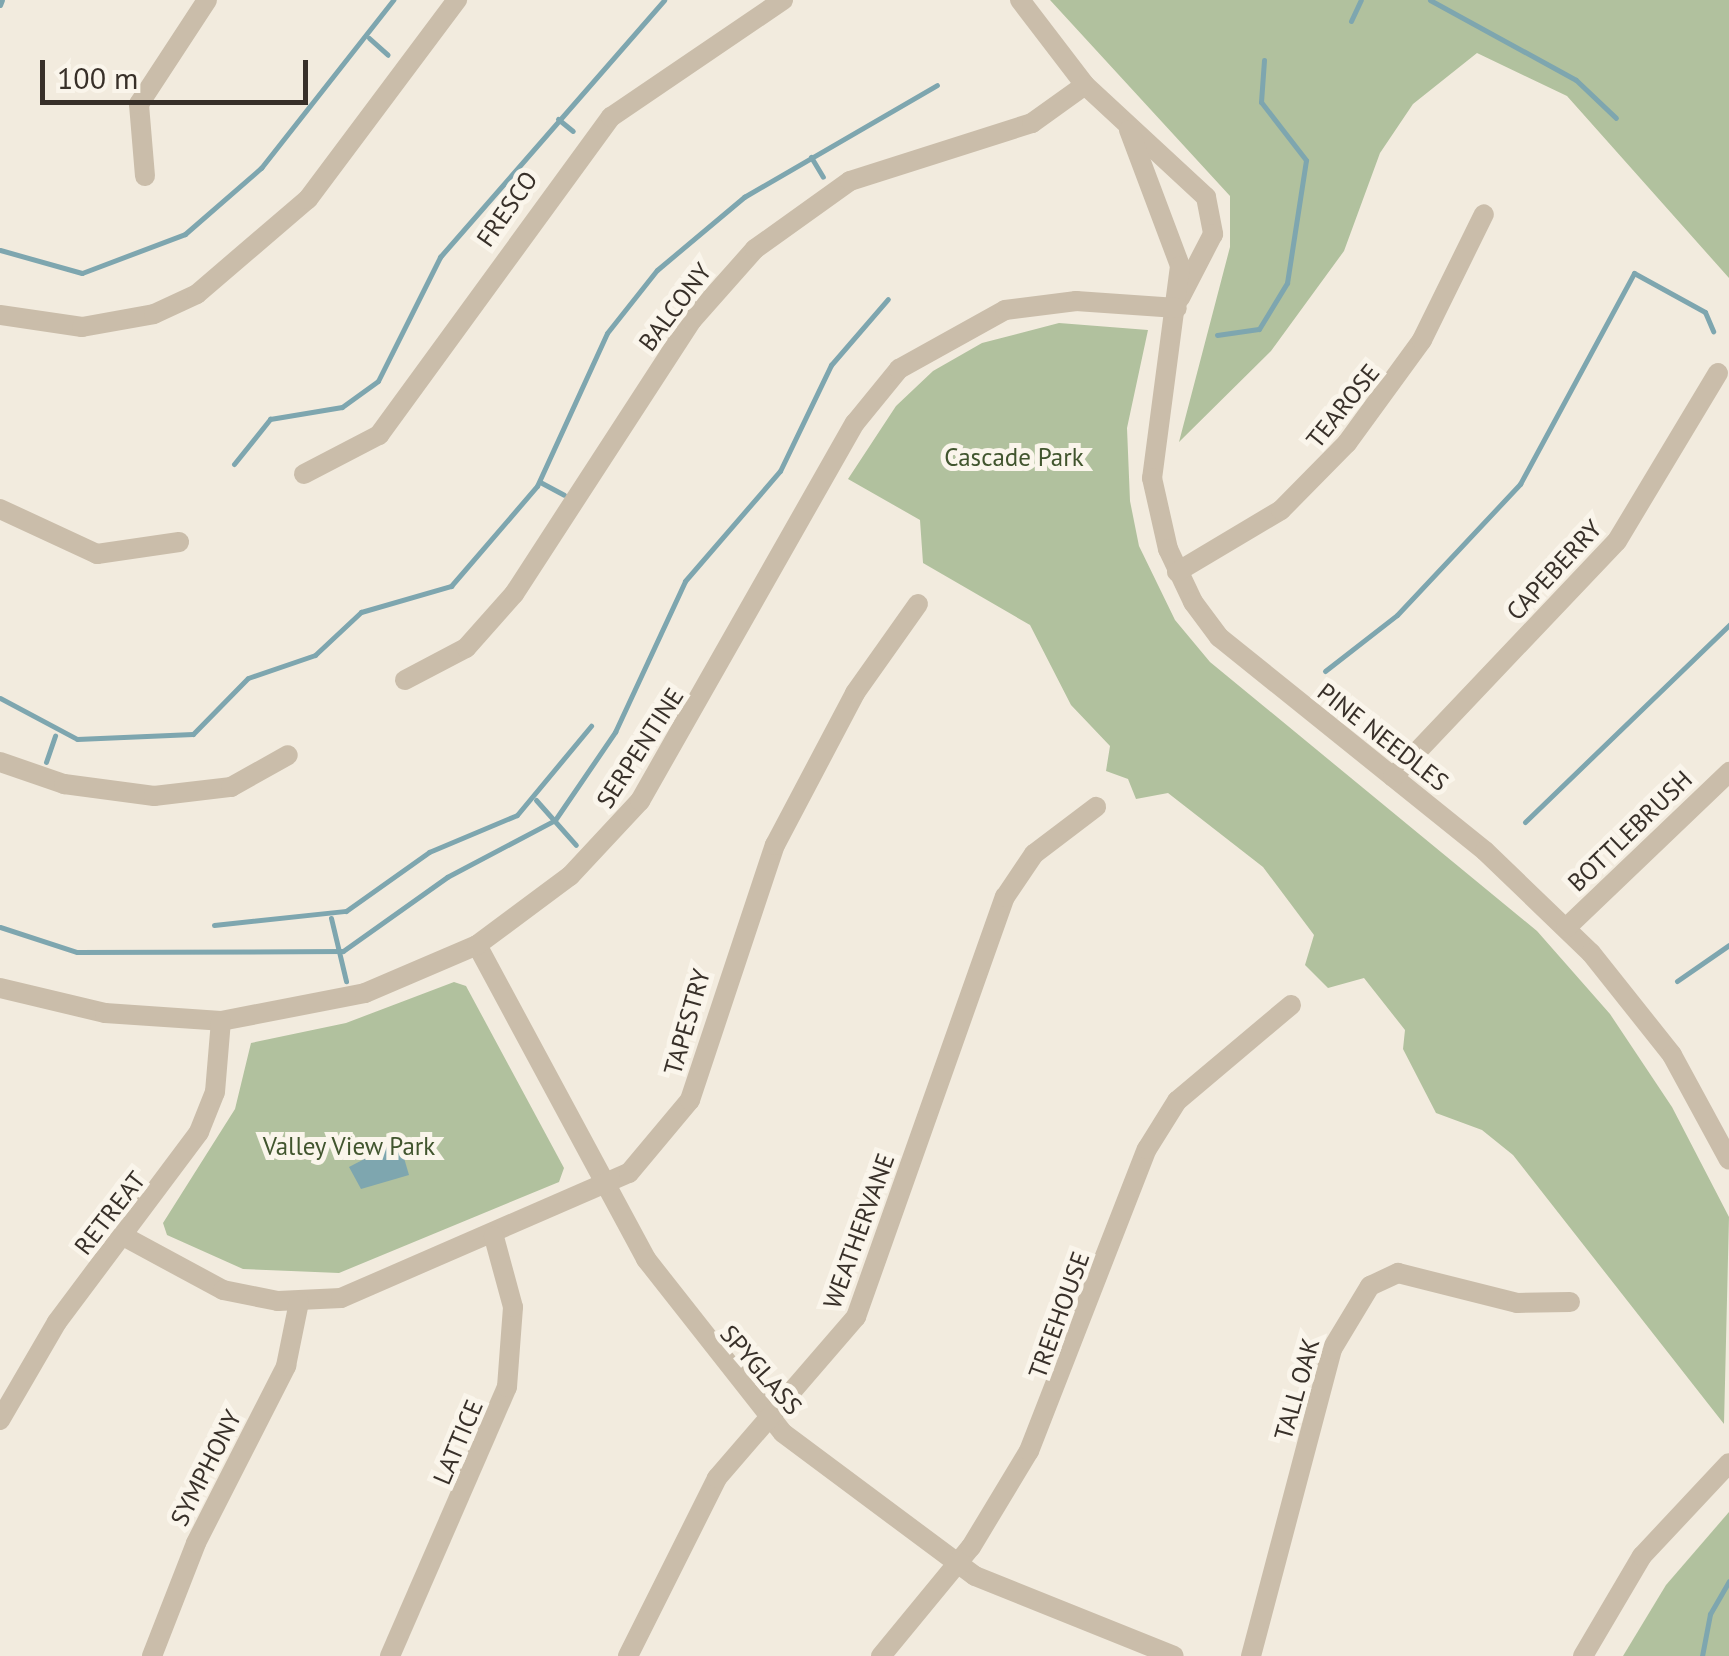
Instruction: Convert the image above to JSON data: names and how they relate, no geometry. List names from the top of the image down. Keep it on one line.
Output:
{"streets":{"street":["FRESCO","BALCONY","TEAROSE","CAPEBERRY","PINE NEEDLES","SERPENTINE","BOTTLEBRUSH","TAPESTRY","RETREAT","WEATHERVANE","TREEHOUSE","SPYGLASS","TALL OAK","LATTICE","SYMPHONY"]},"crossings":[["BALCONY","PINE NEEDLES"],["TEAROSE","PINE NEEDLES"],["CAPEBERRY","PINE NEEDLES"],["PINE NEEDLES","SERPENTINE"],["PINE NEEDLES","BOTTLEBRUSH"],["SERPENTINE","RETREAT"],["SERPENTINE","SPYGLASS"],["TAPESTRY","RETREAT"],["TAPESTRY","SPYGLASS"],["TAPESTRY","LATTICE"],["TAPESTRY","SYMPHONY"],["WEATHERVANE","SPYGLASS"],["TREEHOUSE","SPYGLASS"]],"parks":["Cascade Park","Valley View Park"],"scale_bar":"100 m"}
